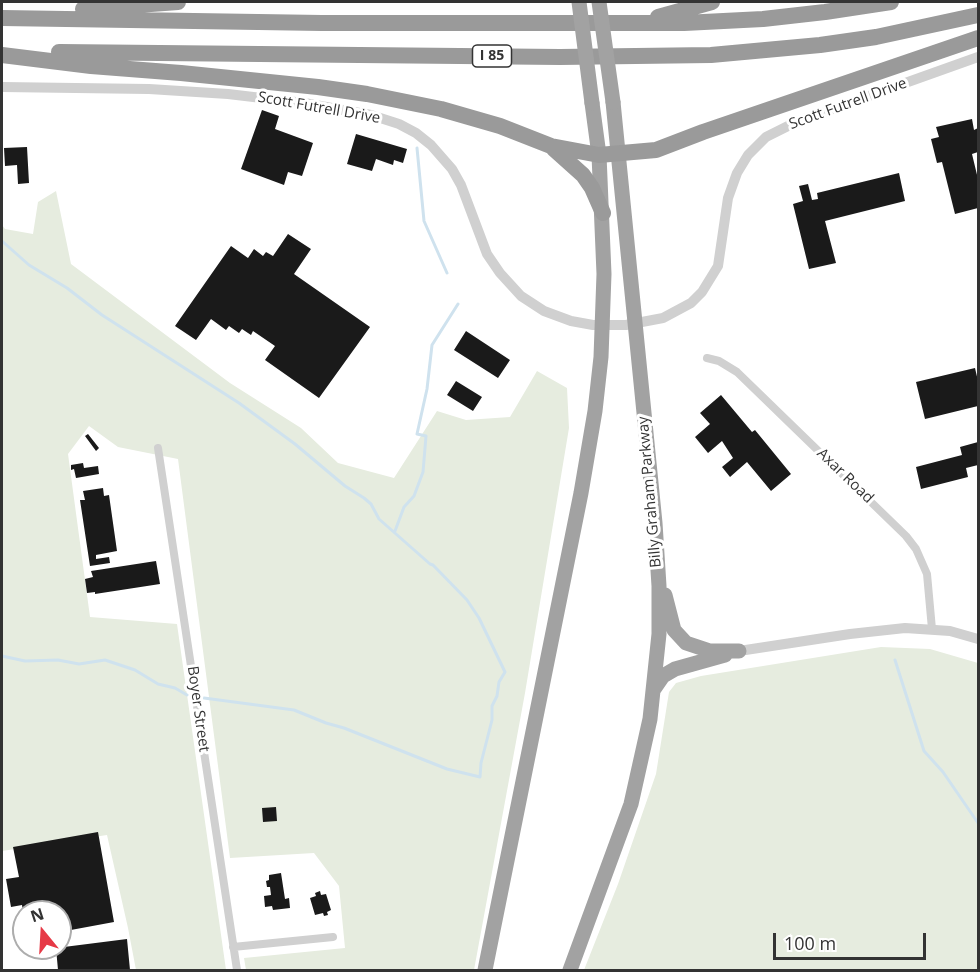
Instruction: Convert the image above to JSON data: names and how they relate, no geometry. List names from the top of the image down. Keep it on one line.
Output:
{"streets":{"highway":["I 85","Billy Graham Parkway"],"street":["Scott Futrell Drive","Axar Road","Boyer Street"]},"crossings":[["Scott Futrell Drive","Billy Graham Parkway"]],"scale_bar":"100 m","north":"top"}
